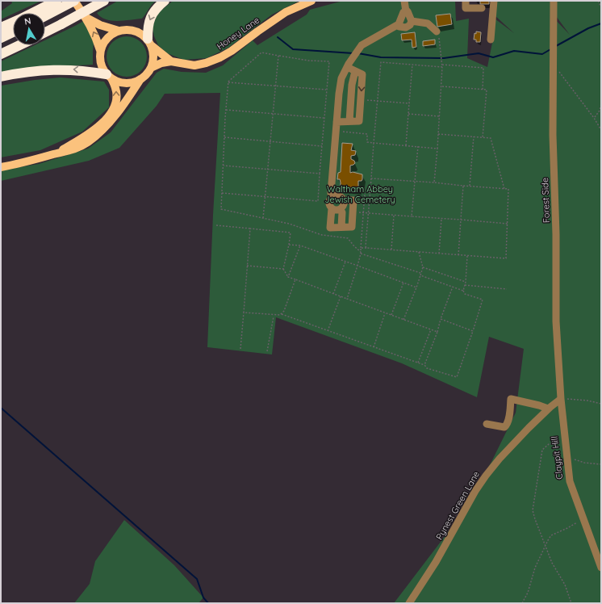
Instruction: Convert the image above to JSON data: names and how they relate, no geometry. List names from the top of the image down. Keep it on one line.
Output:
{"streets":{"main road":["Honey Lane"],"street":["Forest Side","Claypit Hill","Pynest Green Lane"]},"crossings":[["Forest Side","Claypit Hill"],["Forest Side","Pynest Green Lane"],["Claypit Hill","Pynest Green Lane"]],"parks":["Waltham Abbey Jewish Cemetery"],"north":"top"}
